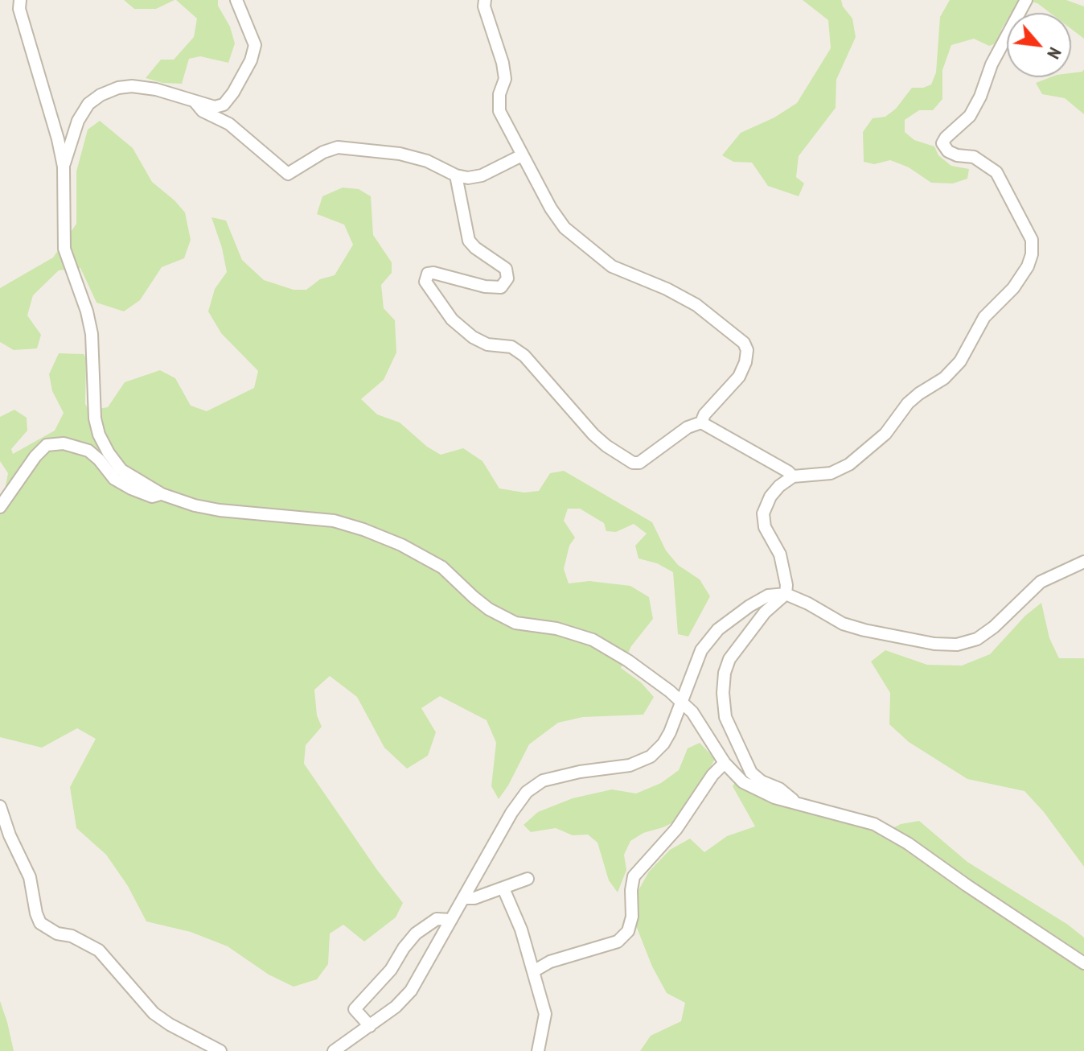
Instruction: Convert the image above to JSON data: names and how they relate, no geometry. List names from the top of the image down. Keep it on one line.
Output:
{"north":"bottom right"}
